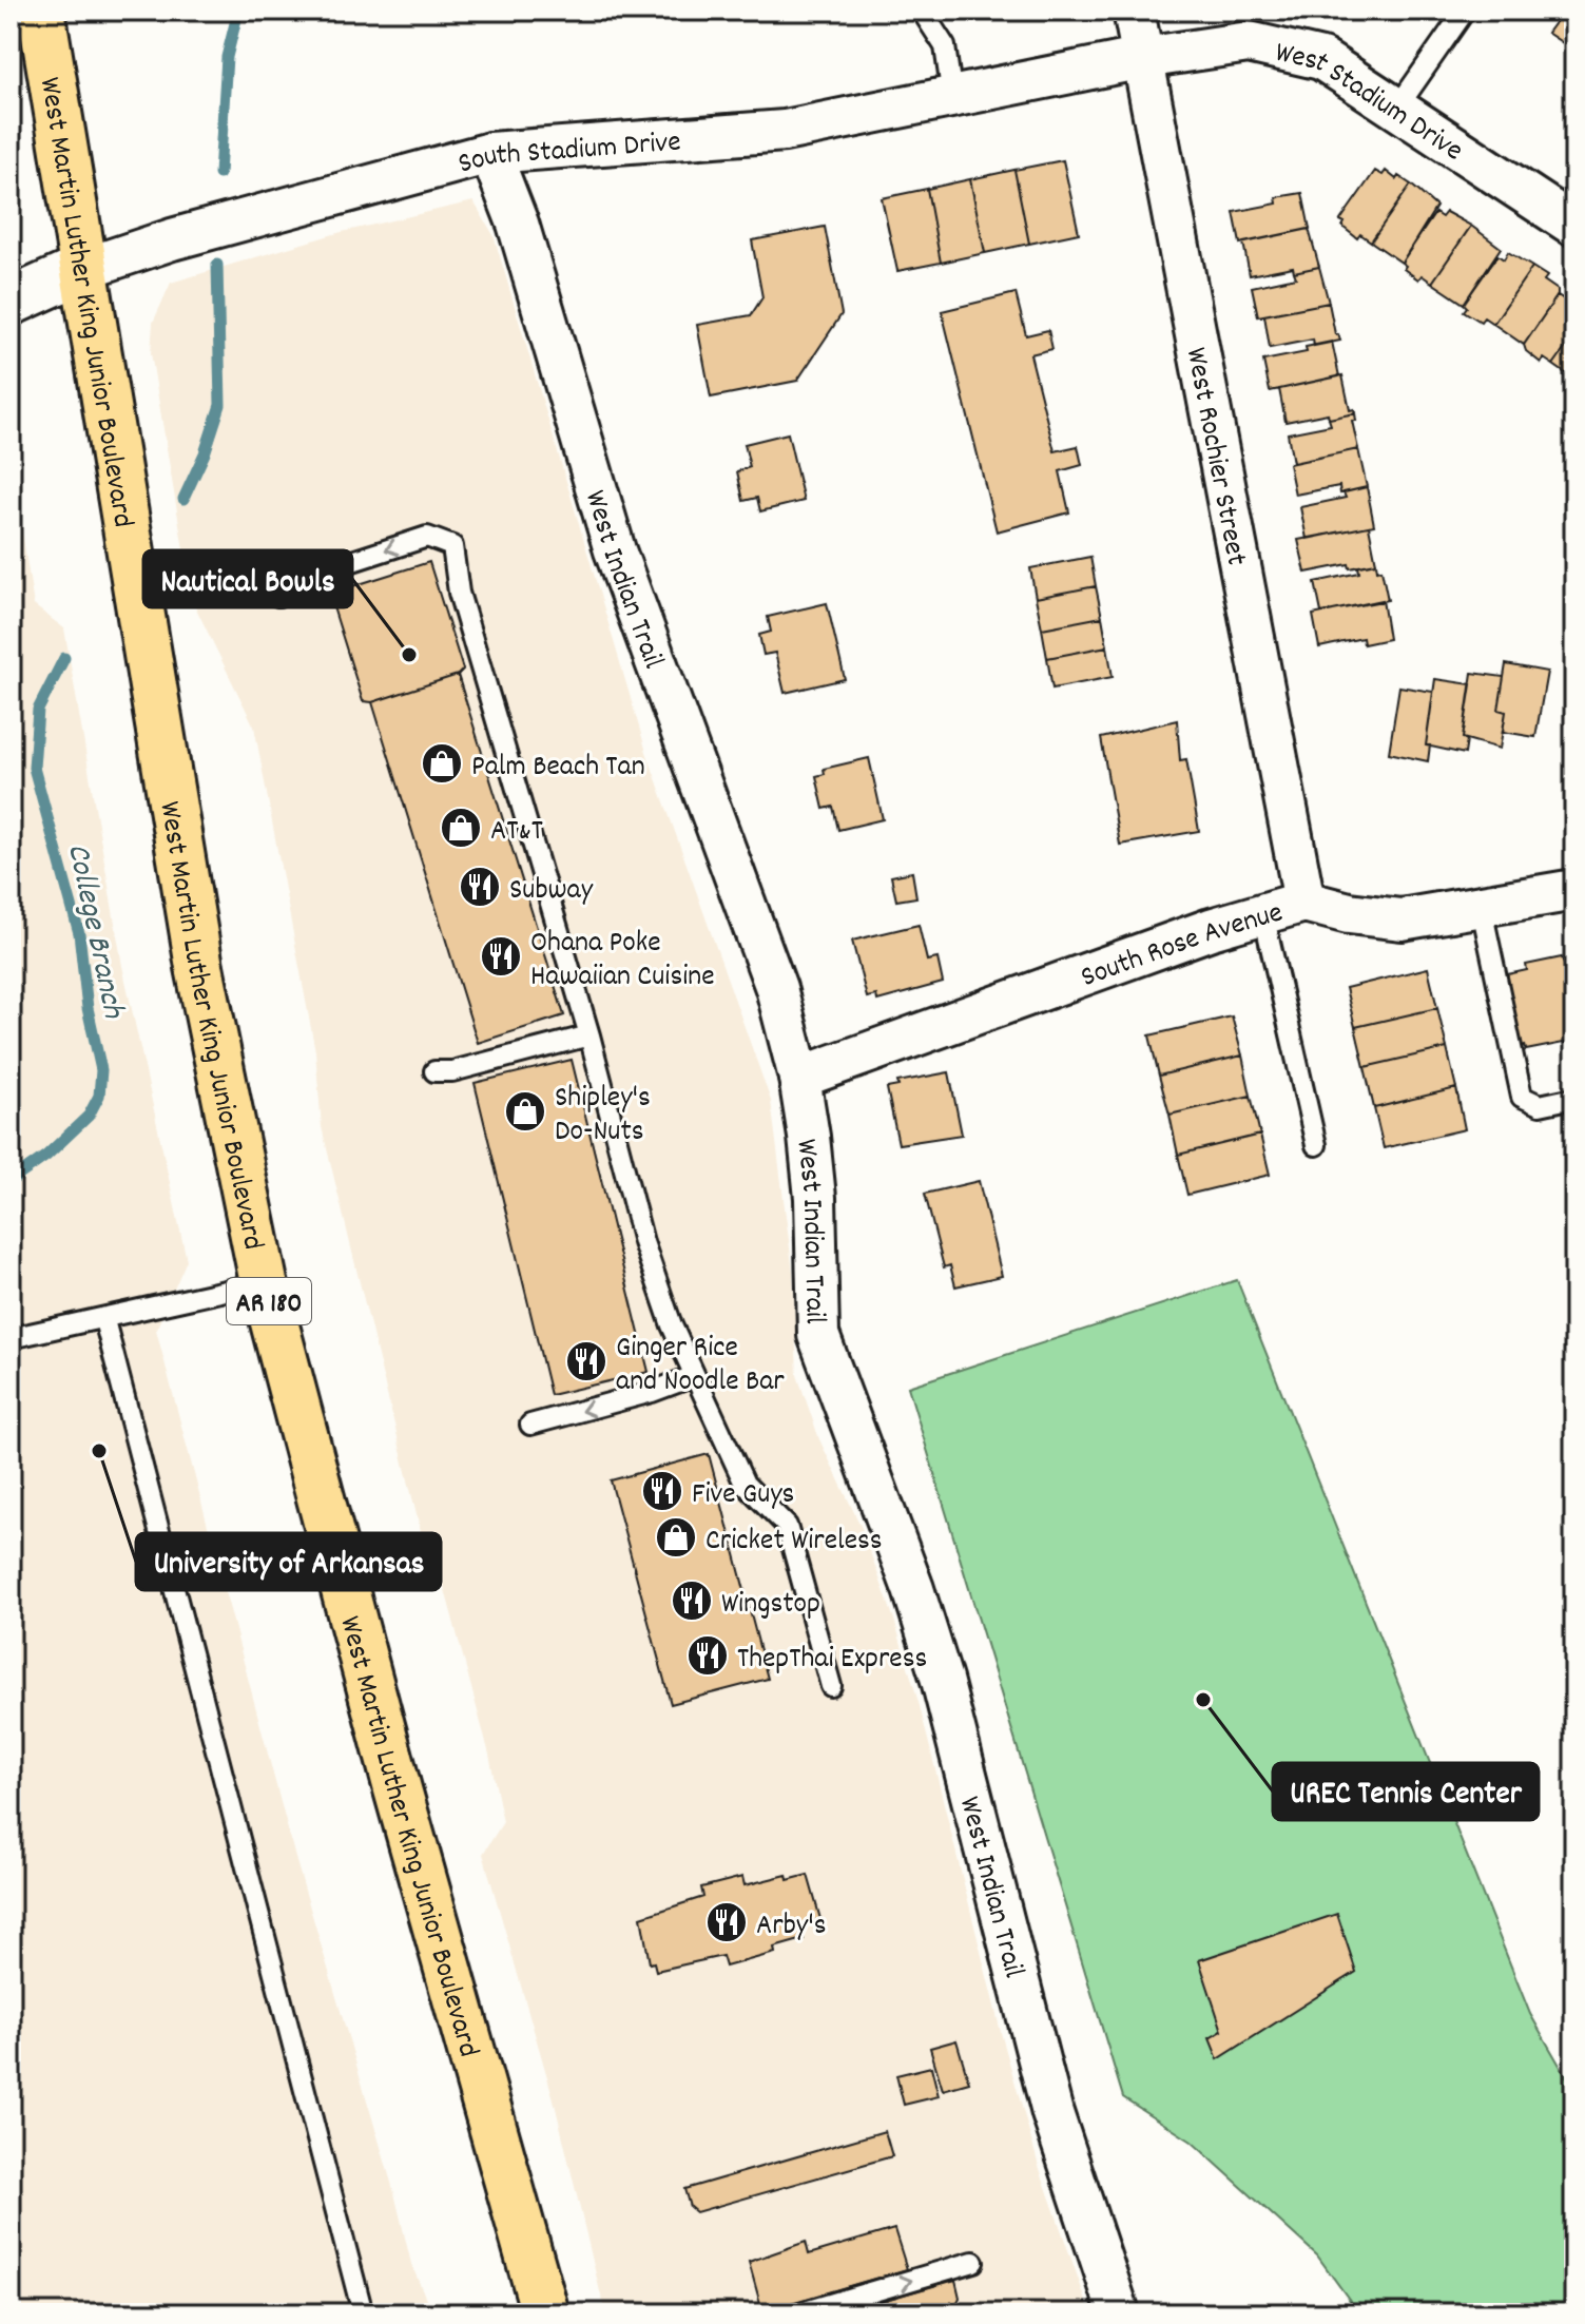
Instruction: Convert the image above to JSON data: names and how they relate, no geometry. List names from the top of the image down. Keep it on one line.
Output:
{"streets":{"main road":["West Martin Luther King Junior Boulevard","AR 180"],"street":["West Stadium Drive","South Stadium Drive","West Rochier Street","West Indian Trail","South Rose Avenue"]},"crossings":[["West Stadium Drive","South Stadium Drive"],["West Stadium Drive","West Rochier Street"],["South Stadium Drive","West Martin Luther King Junior Boulevard"],["South Stadium Drive","West Rochier Street"],["South Stadium Drive","West Indian Trail"],["West Rochier Street","South Rose Avenue"],["West Indian Trail","South Rose Avenue"]],"water":["College Branch"],"places":{"other":["Nautical Bowls","University of Arkansas","UREC Tennis Center"],"shop":["Palm Beach Tan","AT&T","Shipley's Do-Nuts","Cricket Wireless"],"restaurant":["Subway","Ohana Poke Hawaiian Cuisine","Ginger Rice and Noodle Bar","Five Guys","Wingstop","ThepThai Express","Arby's"]}}
